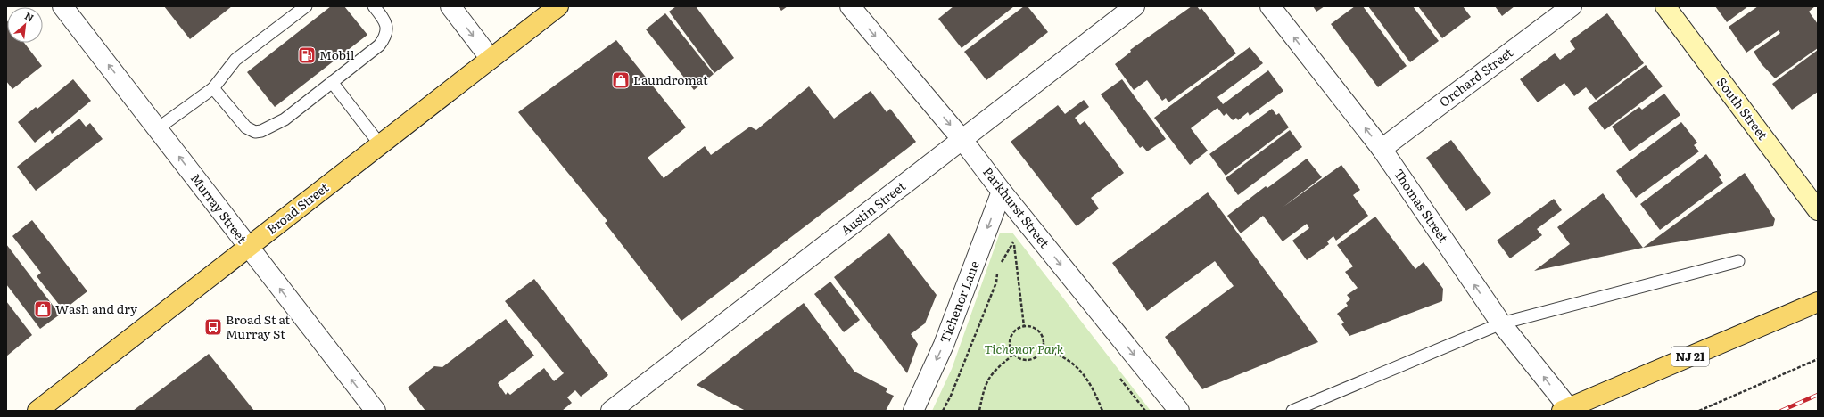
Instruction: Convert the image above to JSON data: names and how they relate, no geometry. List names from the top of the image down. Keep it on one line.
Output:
{"streets":{"main road":["South Street","Broad Street","NJ 21"],"street":["Orchard Street","Thomas Street","Parkhurst Street","Murray Street","Austin Street","Tichenor Lane"]},"crossings":[["Orchard Street","Thomas Street"],["Thomas Street","NJ 21"],["Parkhurst Street","Austin Street"],["Parkhurst Street","Tichenor Lane"],["Murray Street","Broad Street"]],"one_way":["Thomas Street","Parkhurst Street","Murray Street","Tichenor Lane"],"parks":["Tichenor Park"],"places":{"fuel station":["Mobil"],"shop":["Laundromat","Wash and dry"],"bus stop":["Broad St at Murray St"]},"north":"top right"}
